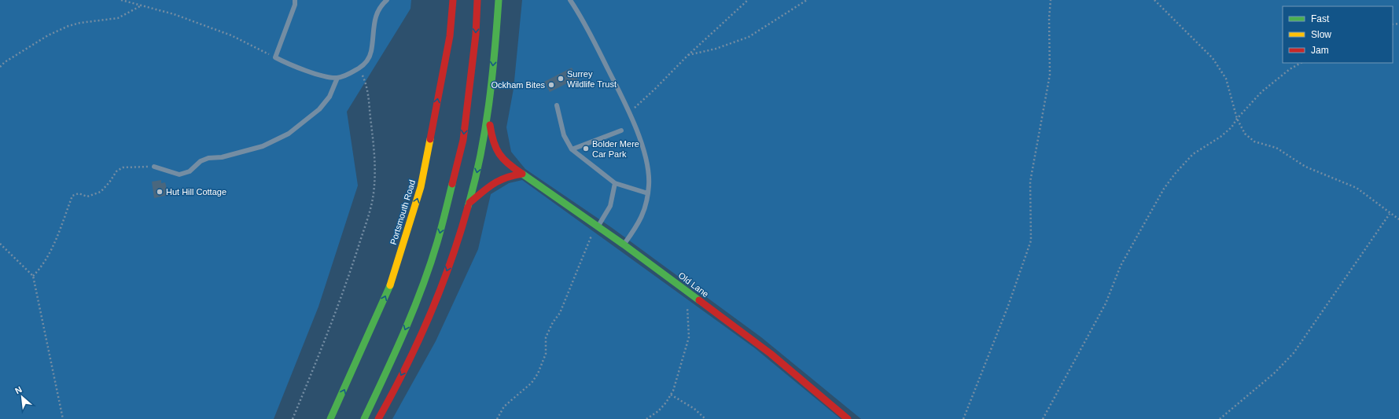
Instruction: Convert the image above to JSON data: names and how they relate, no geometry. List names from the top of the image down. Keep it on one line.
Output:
{"streets":{"main road":["Portsmouth Road","Old Lane"]},"places":["Surrey Wildlife Trust","Ockham Bites","Bolder Mere Car Park","Hut Hill Cottage"],"legend":["Fast","Slow","Jam"],"north":"top left"}
